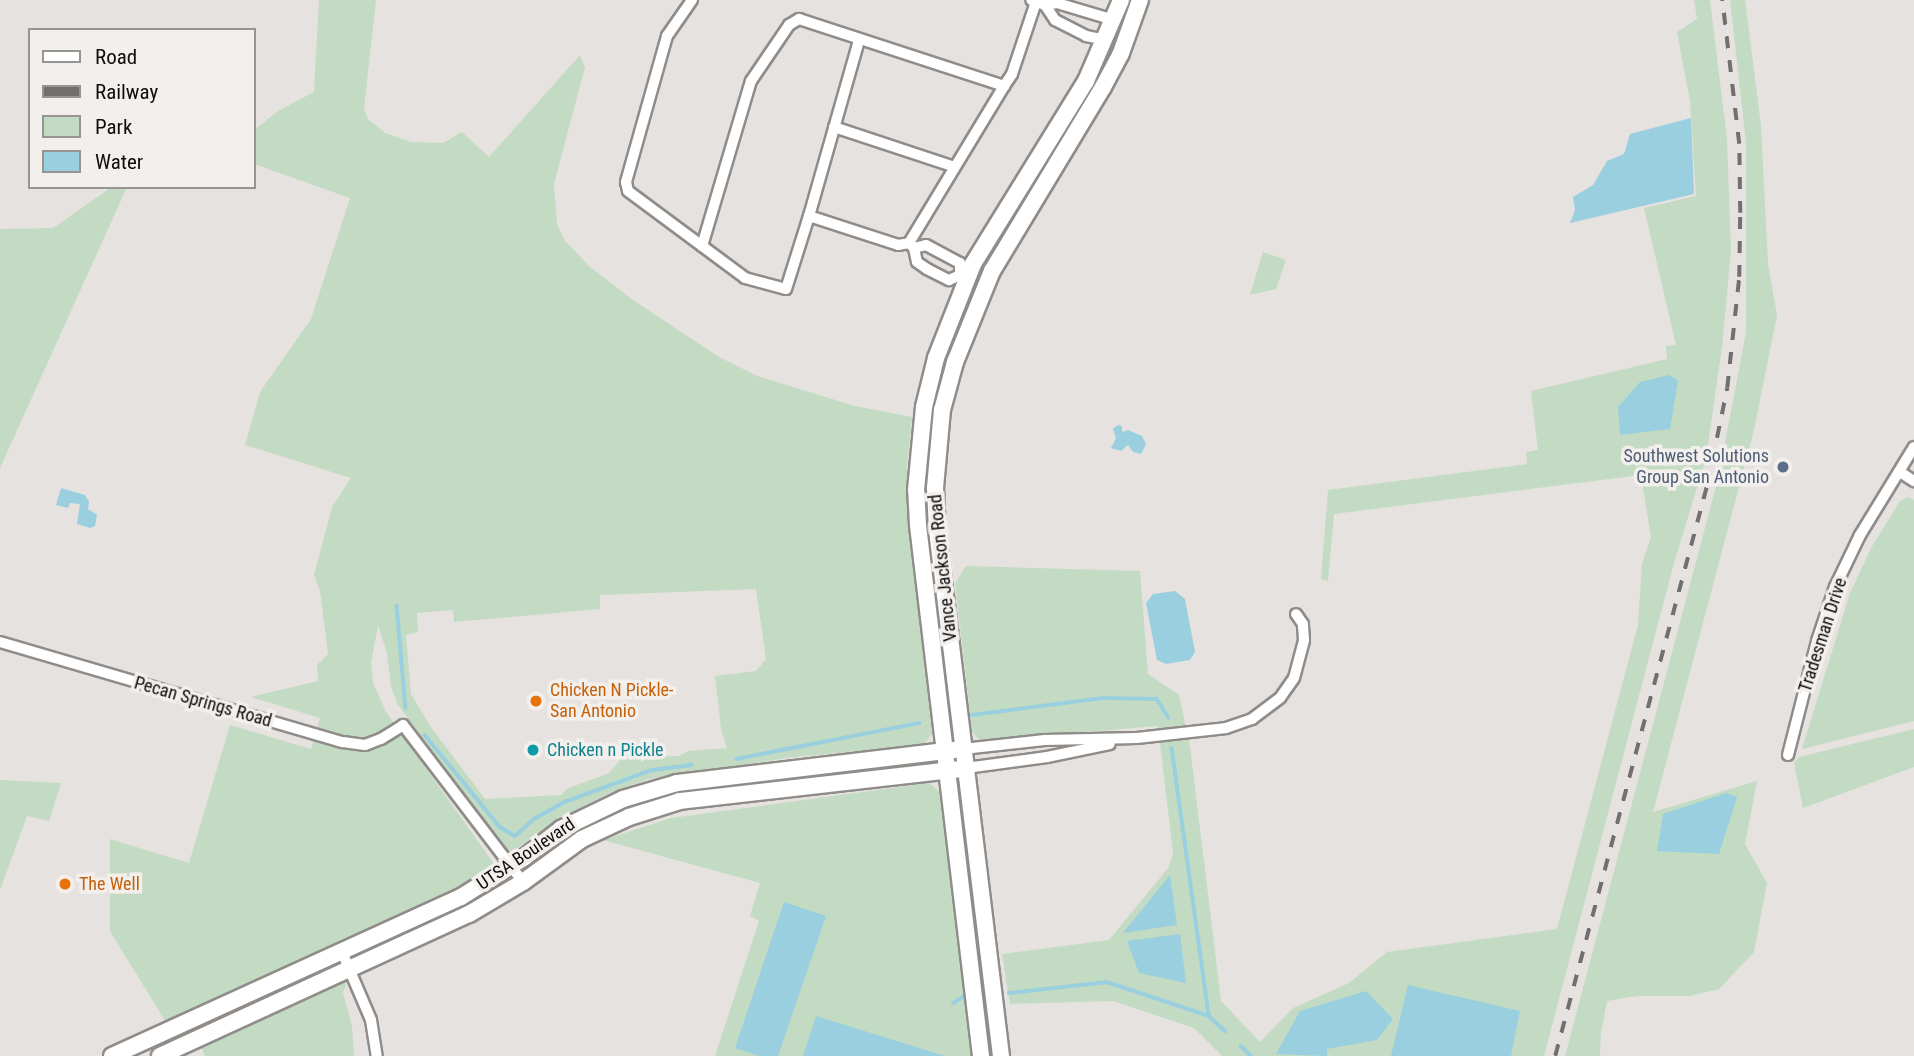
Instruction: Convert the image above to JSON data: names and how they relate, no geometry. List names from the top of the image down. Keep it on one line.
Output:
{"streets":{"main road":["Vance Jackson Road","UTSA Boulevard"],"street":["Tradesman Drive","Pecan Springs Road"]},"crossings":[["Vance Jackson Road","UTSA Boulevard"],["Pecan Springs Road","UTSA Boulevard"]],"places":["Southwest Solutions Group San Antonio","Chicken N Pickle- San Antonio","Chicken n Pickle","The Well"],"legend":["Road","Railway","Park","Water"]}
